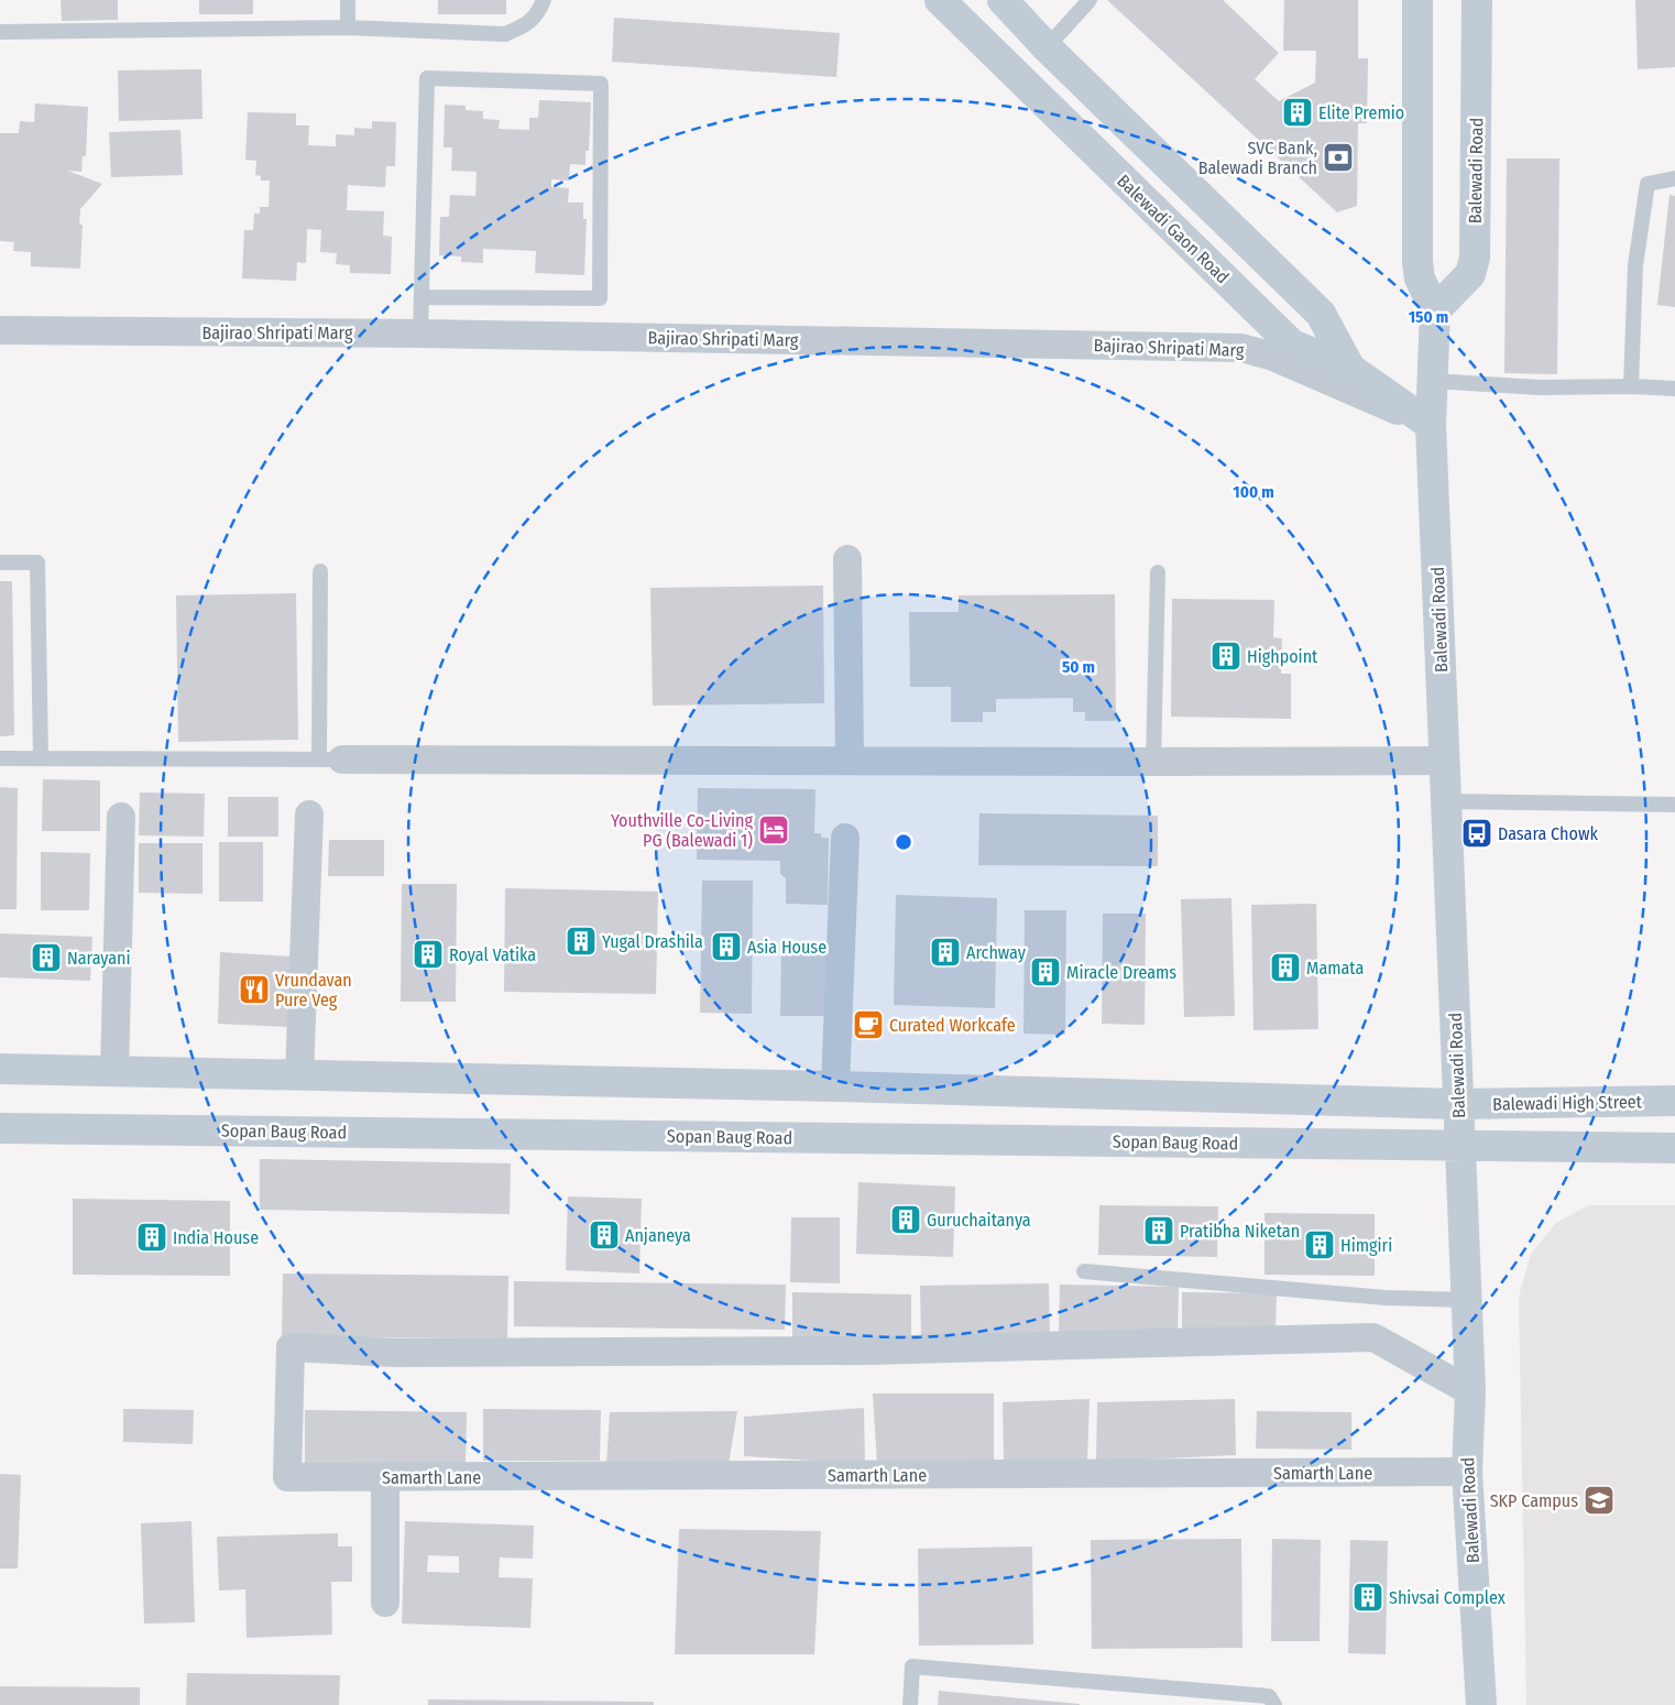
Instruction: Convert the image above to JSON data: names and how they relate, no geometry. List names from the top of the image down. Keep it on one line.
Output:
{"streets":{"street":["Balewadi Road","Balewadi Gaon Road","Bajirao Shripati Marg","Balewadi High Street","Sopan Baug Road","Samarth Lane"]},"crossings":[["Balewadi Road","Balewadi Gaon Road"],["Balewadi Road","Bajirao Shripati Marg"],["Balewadi Road","Balewadi High Street"],["Balewadi Road","Sopan Baug Road"],["Balewadi Road","Samarth Lane"],["Balewadi Gaon Road","Bajirao Shripati Marg"]],"places":{"building":["Elite Premio","Highpoint","Yugal Drashila","Asia House","Archway","Royal Vatika","Narayani","Mamata","Miracle Dreams","Guruchaitanya","Pratibha Niketan","Anjaneya","India House","Himgiri","Shivsai Complex"],"bank":["SVC Bank, Balewadi Branch"],"hotel":["Youthville Co-Living PG (Balewadi 1)"],"bus stop":["Dasara Chowk"],"restaurant":["Vrundavan Pure Veg"],"cafe":["Curated Workcafe"],"school or university":["SKP Campus"]},"rings":["150 m","100 m","50 m"]}
